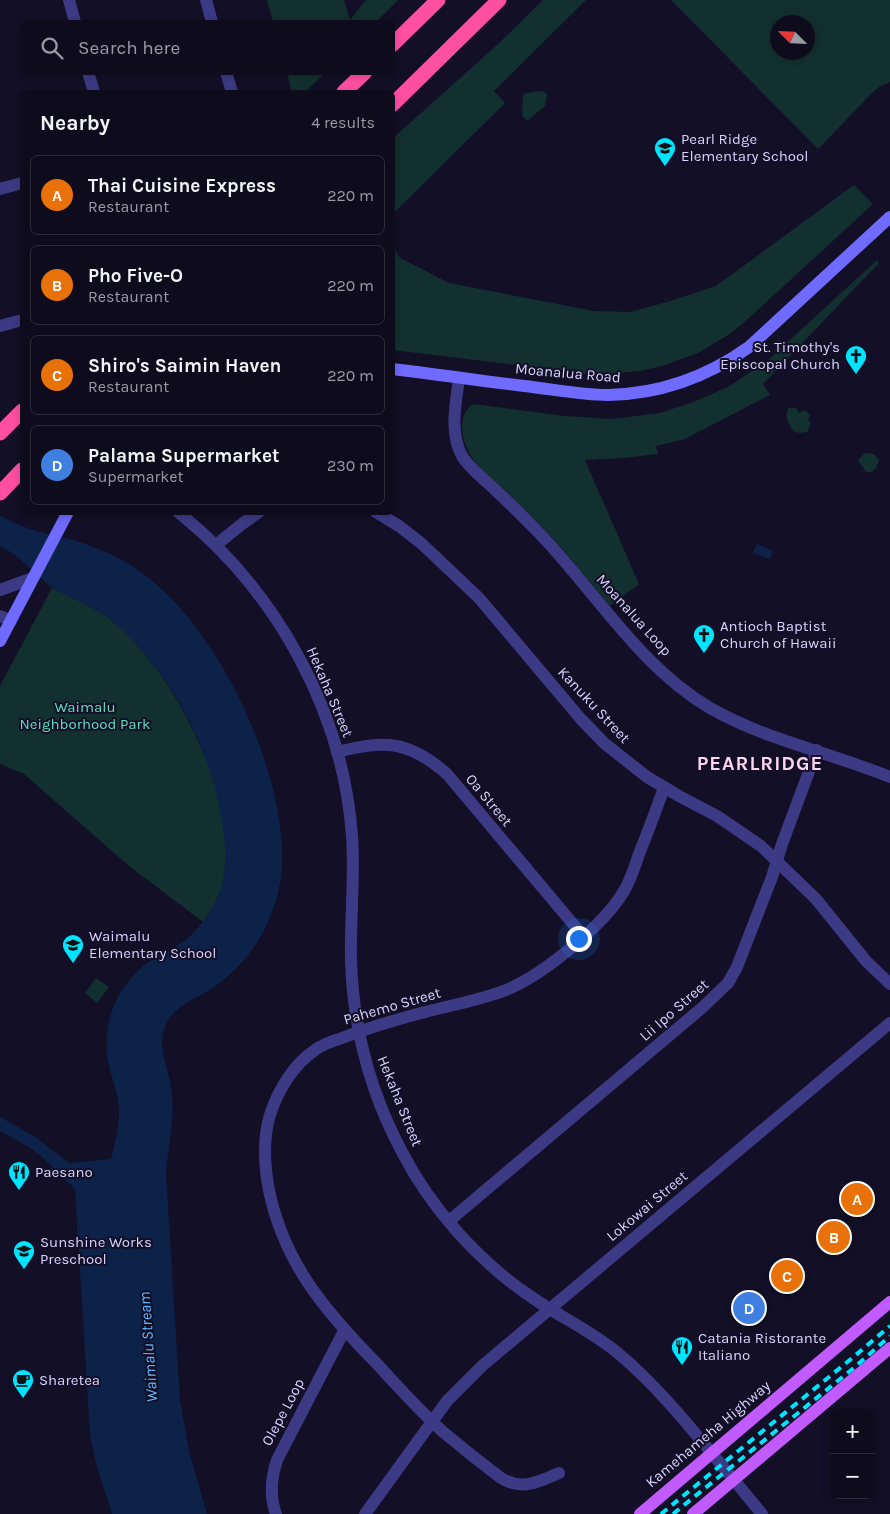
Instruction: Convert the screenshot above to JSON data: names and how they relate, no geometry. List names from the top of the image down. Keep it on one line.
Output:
{"streets":{"main road":["Moanalua Road","Kamehameha Highway"],"street":["Moanalua Loop","Hekaha Street","Kanuku Street","Oa Street","Pahemo Street","Lii Ipo Street","Lokowai Street","Olepe Loop"]},"crossings":[["Moanalua Road","Moanalua Loop"],["Moanalua Loop","Lii Ipo Street"],["Hekaha Street","Oa Street"],["Hekaha Street","Pahemo Street"],["Hekaha Street","Lii Ipo Street"],["Hekaha Street","Lokowai Street"],["Hekaha Street","Kamehameha Highway"],["Kanuku Street","Pahemo Street"],["Kanuku Street","Lii Ipo Street"],["Oa Street","Pahemo Street"],["Pahemo Street","Lokowai Street"],["Pahemo Street","Olepe Loop"]],"districts":["PEARLRIDGE"],"water":["Waimalu Stream"],"parks":["Waimalu Neighborhood Park"],"places":{"school or university":["Pearl Ridge Elementary School","Waimalu Elementary School","Sunshine Works Preschool"],"church":["St. Timothy's Episcopal Church","Antioch Baptist Church of Hawaii"],"restaurant":["Paesano","Catania Ristorante Italiano"],"cafe":["Sharetea"]},"north":"top left","page":{"search":"Search here","heading":["Nearby","4 results"],"list":[{"mark":"A","name":"Thai Cuisine Express","note":"Restaurant","value":"220 m"},{"mark":"B","name":"Pho Five-O","note":"Restaurant","value":"220 m"},{"mark":"C","name":"Shiro's Saimin Haven","note":"Restaurant","value":"220 m"},{"mark":"D","name":"Palama Supermarket","note":"Supermarket","value":"230 m"}],"pins":["A","B","C","D"],"map_buttons":["+","−"]}}
